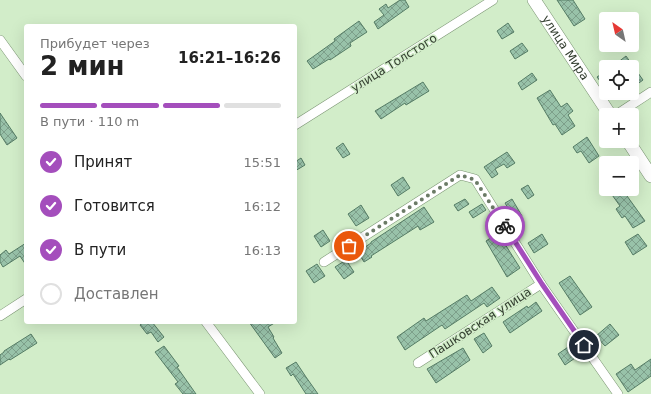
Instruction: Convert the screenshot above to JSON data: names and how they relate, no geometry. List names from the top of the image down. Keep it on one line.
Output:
{"streets":{"main road":["улица Мира"],"street":["улица Толстого","Пашковская улица"]},"north":"top left","page":{"map_buttons":["+","−"],"heading":["2 мин","Прибудет через","16:21–16:26"],"bar":"В пути · 110 m","list":[["Принят","15:51"],["Готовится","16:12"],["В пути","16:13"],"Доставлен"]}}
